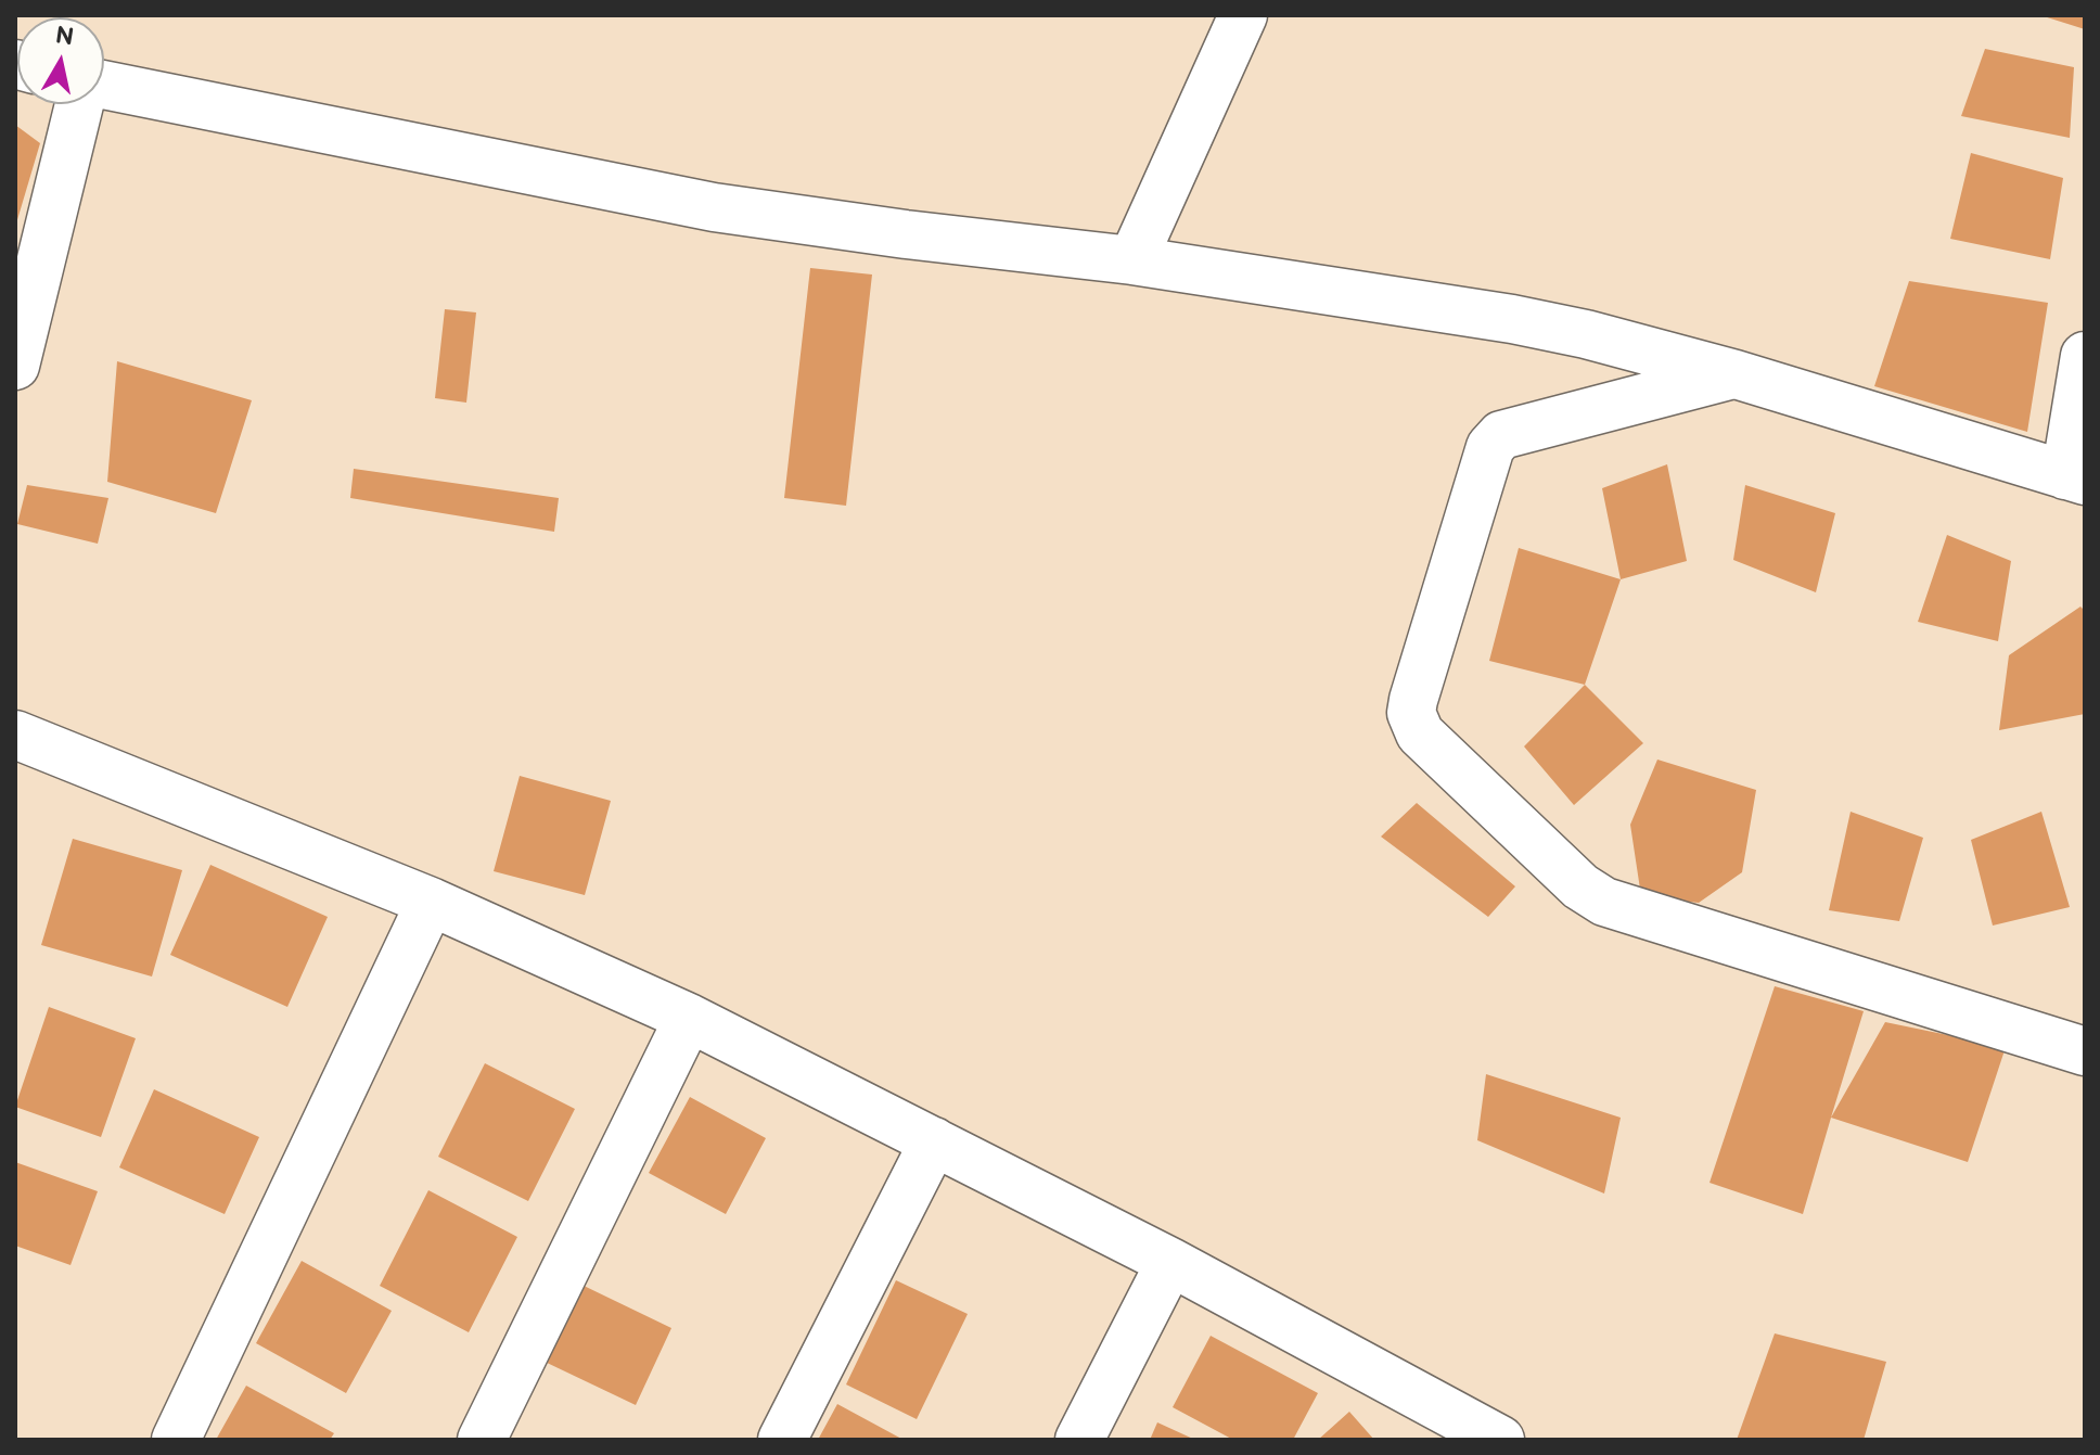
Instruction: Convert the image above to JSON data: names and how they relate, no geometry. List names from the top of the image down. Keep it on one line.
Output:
{"north":"top"}
